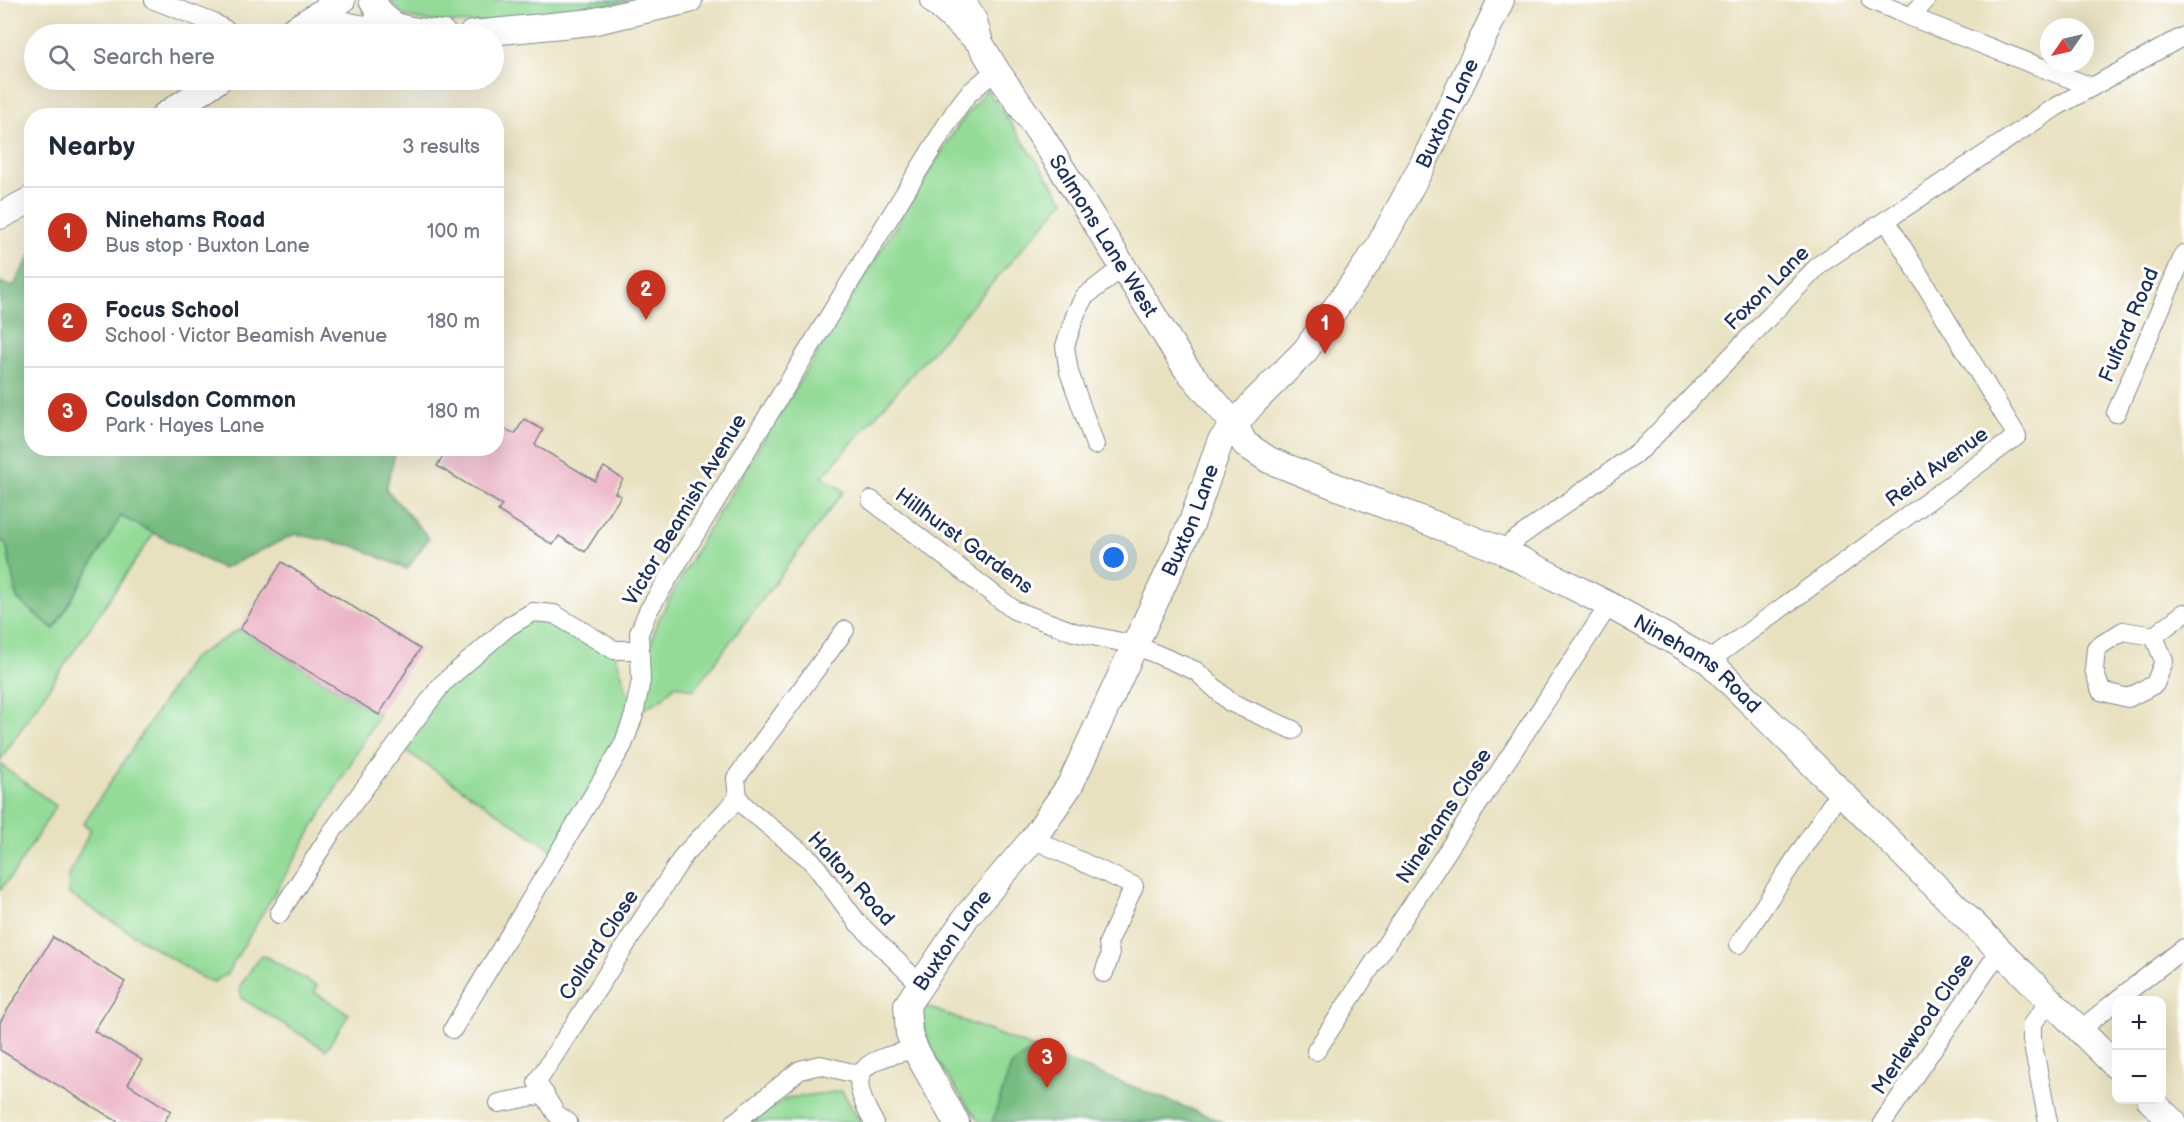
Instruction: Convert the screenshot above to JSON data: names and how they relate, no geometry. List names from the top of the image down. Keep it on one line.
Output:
{"streets":{"street":["Buxton Lane","Salmons Lane West","Foxon Lane","Fulford Road","Reid Avenue","Victor Beamish Avenue","Hillhurst Gardens","Ninehams Road","Ninehams Close","Halton Road","Collard Close","Merlewood Close"]},"crossings":[["Buxton Lane","Salmons Lane West"],["Buxton Lane","Hillhurst Gardens"],["Buxton Lane","Ninehams Road"],["Buxton Lane","Halton Road"],["Salmons Lane West","Victor Beamish Avenue"],["Salmons Lane West","Ninehams Road"],["Foxon Lane","Reid Avenue"],["Foxon Lane","Ninehams Road"],["Reid Avenue","Ninehams Road"],["Ninehams Road","Ninehams Close"],["Ninehams Road","Merlewood Close"],["Halton Road","Collard Close"]],"north":"bottom left","page":{"search":"Search here","heading":["Nearby","3 results"],"list":[{"mark":"1","name":"Ninehams Road","note":"Bus stop · Buxton Lane","value":"100 m"},{"mark":"2","name":"Focus School","note":"School · Victor Beamish Avenue","value":"180 m"},{"mark":"3","name":"Coulsdon Common","note":"Park · Hayes Lane","value":"180 m"}],"pins":["2","1","3"],"map_buttons":["+","−"]}}
